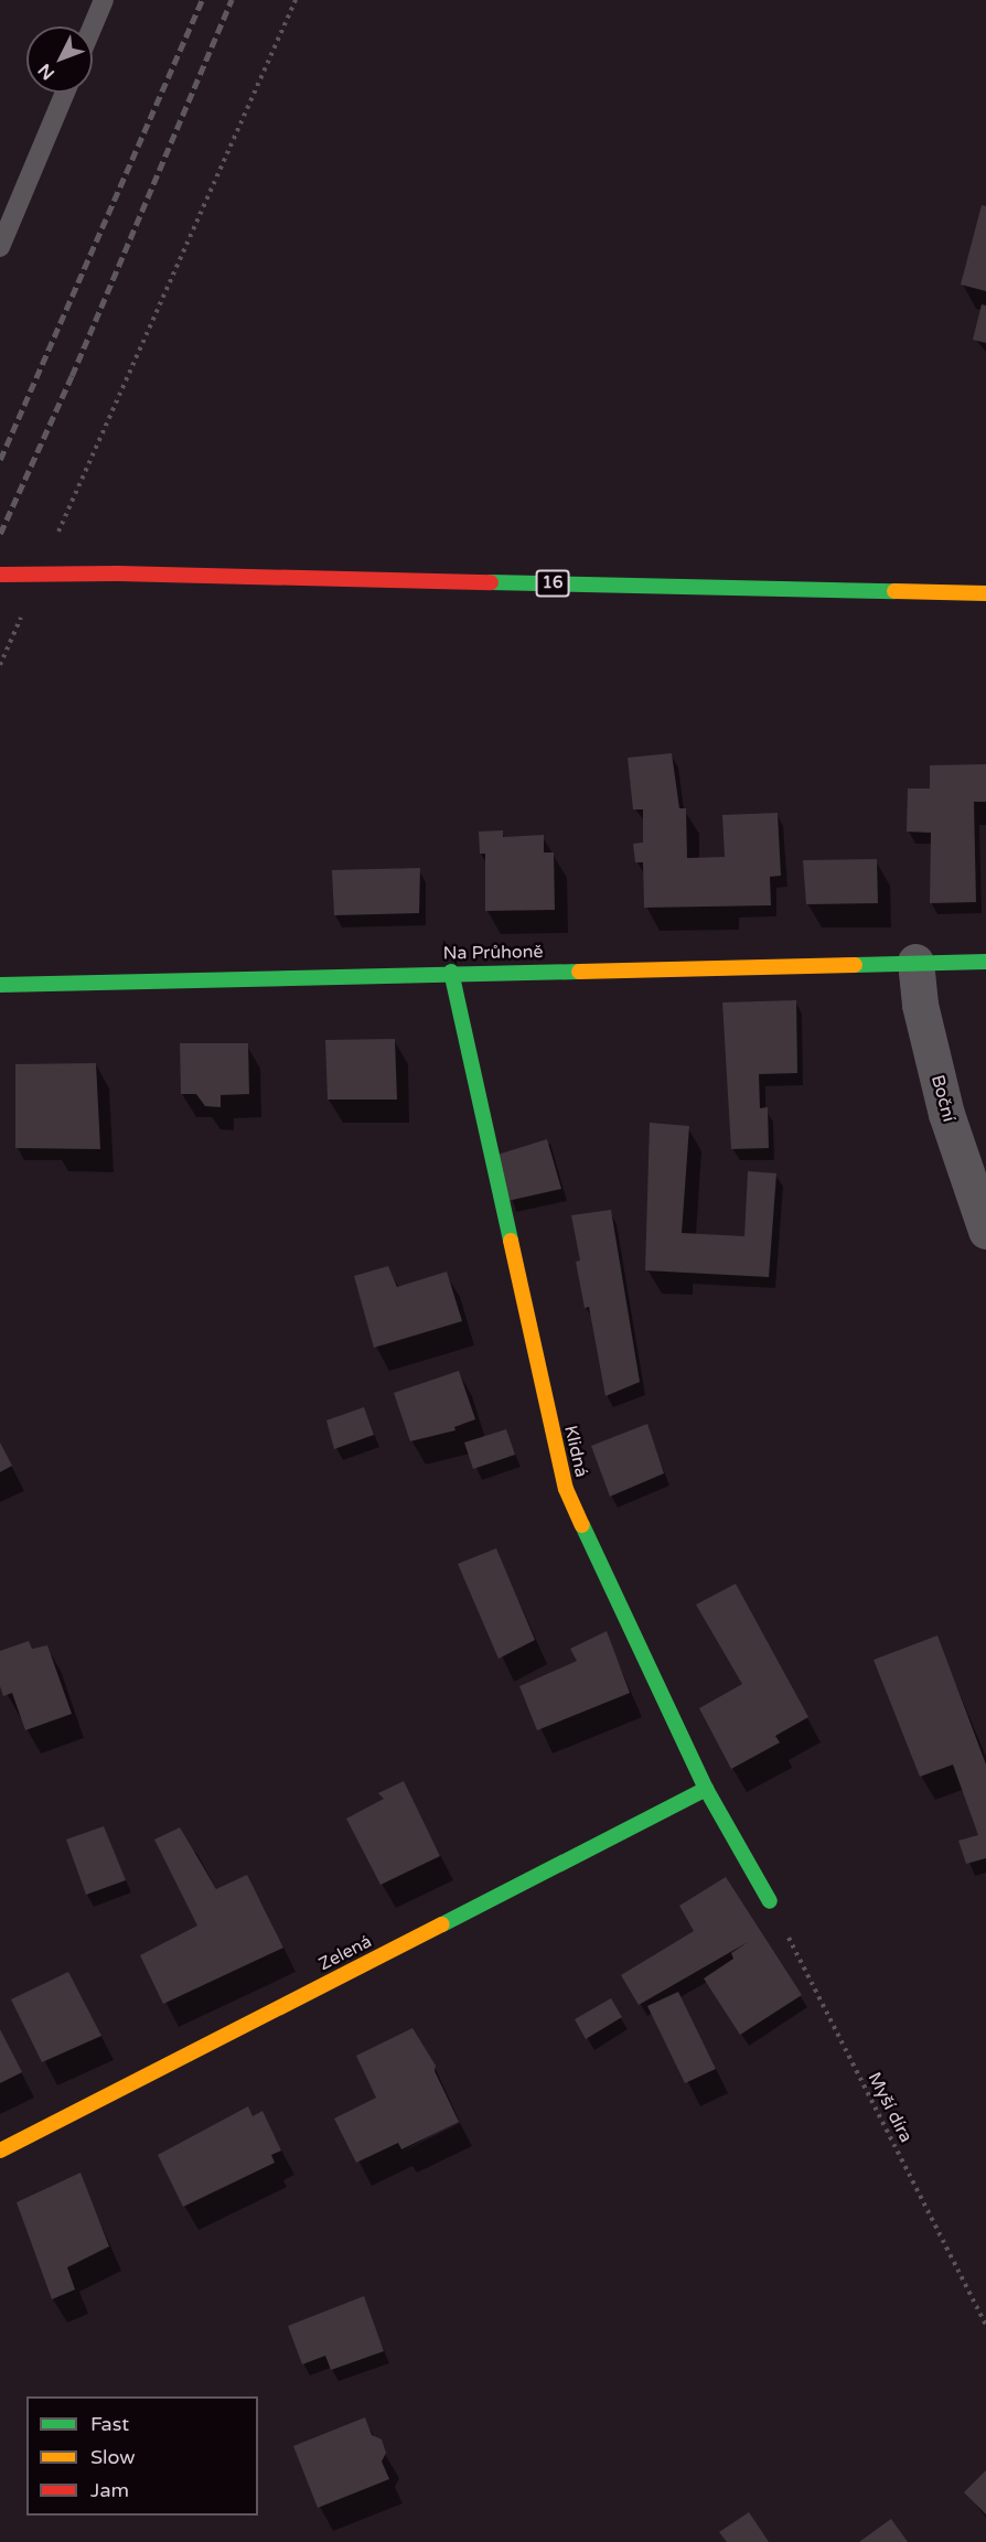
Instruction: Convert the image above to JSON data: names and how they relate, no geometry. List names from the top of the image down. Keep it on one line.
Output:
{"streets":{"street":["16","Na Průhoně","Boční","Klidná","Zelená"],"path":["Myší díra"]},"crossings":[["Na Průhoně","Boční"],["Na Průhoně","Klidná"],["Klidná","Zelená"],["Klidná","Myší díra"]],"legend":["Fast","Slow","Jam"],"north":"bottom left"}
